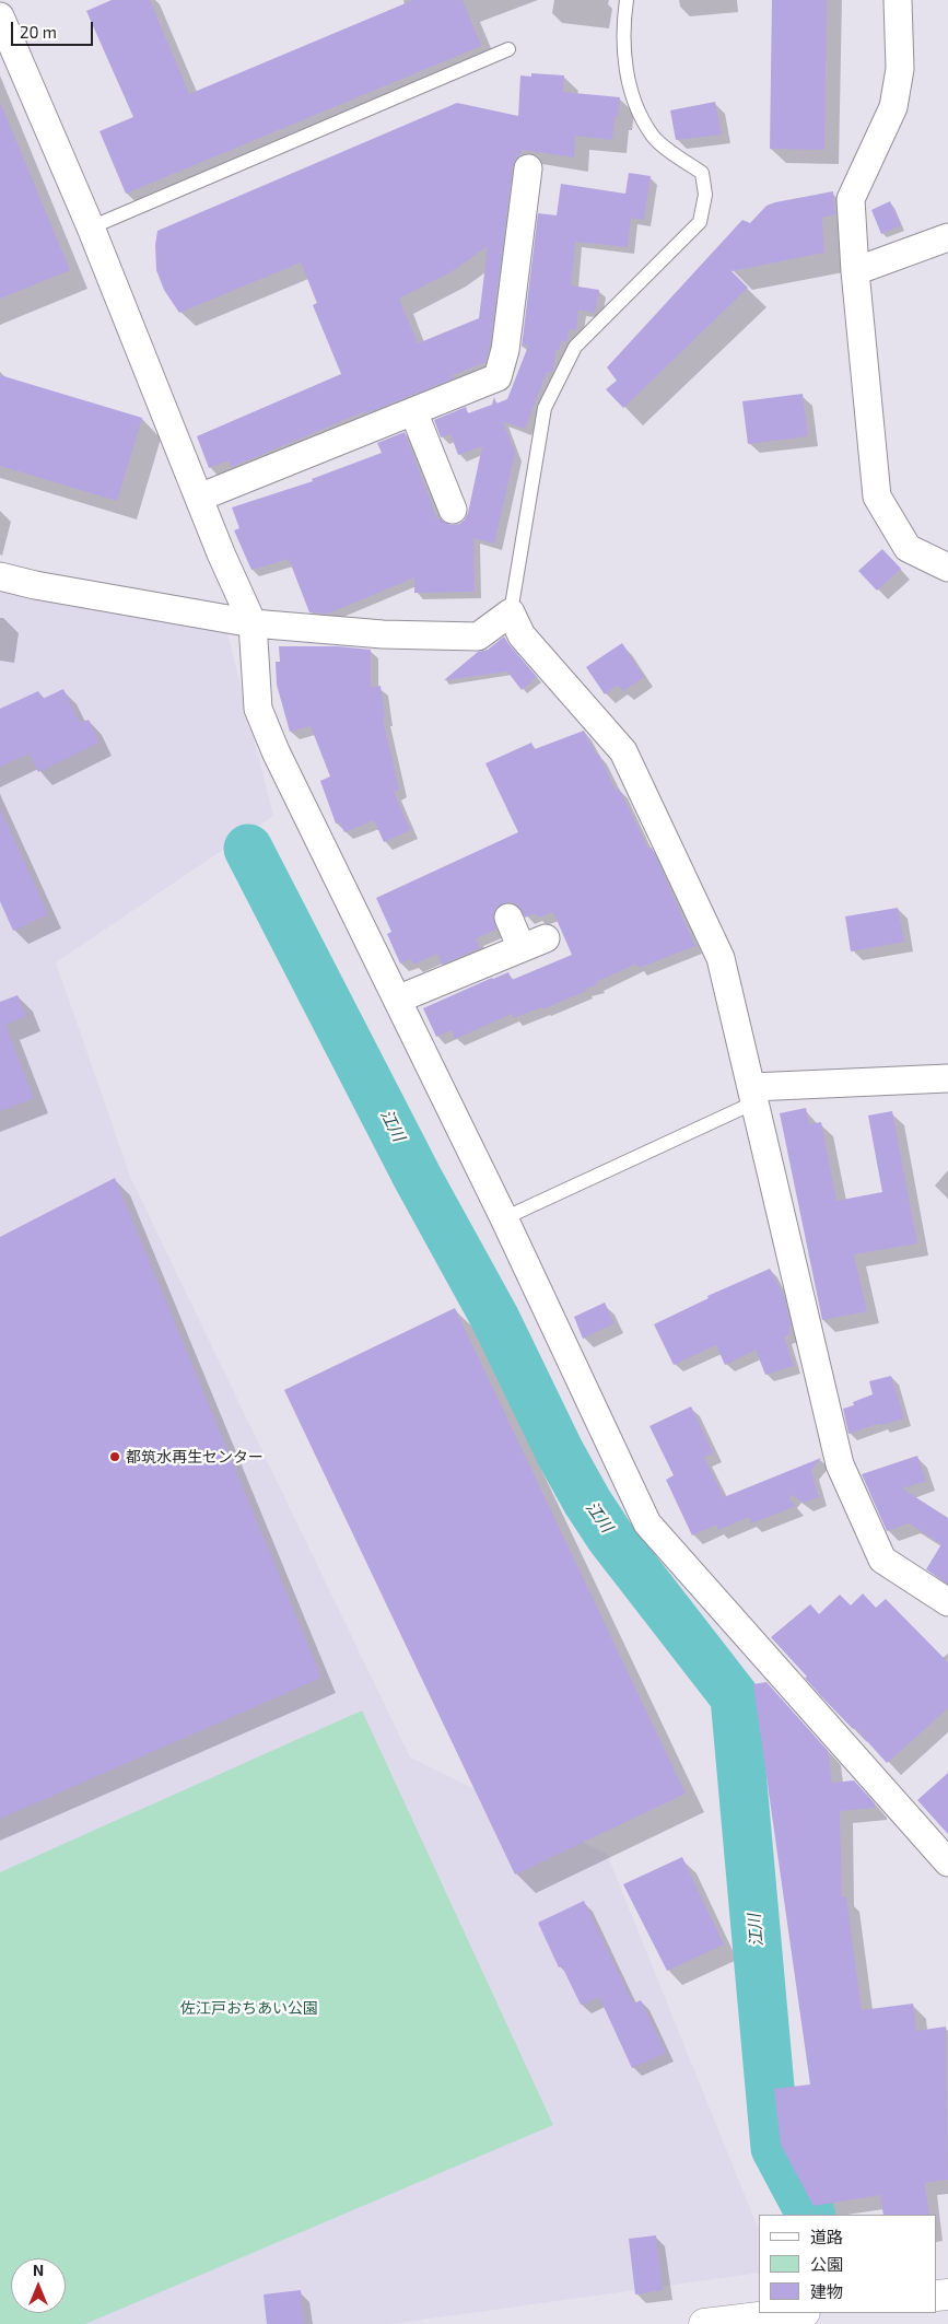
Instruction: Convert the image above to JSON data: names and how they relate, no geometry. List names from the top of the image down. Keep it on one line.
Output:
{"water":["江川"],"parks":["佐江戸おちあい公園"],"places":["都筑水再生センター"],"legend":["道路","公園","建物"],"scale_bar":"20 m","north":"top"}
